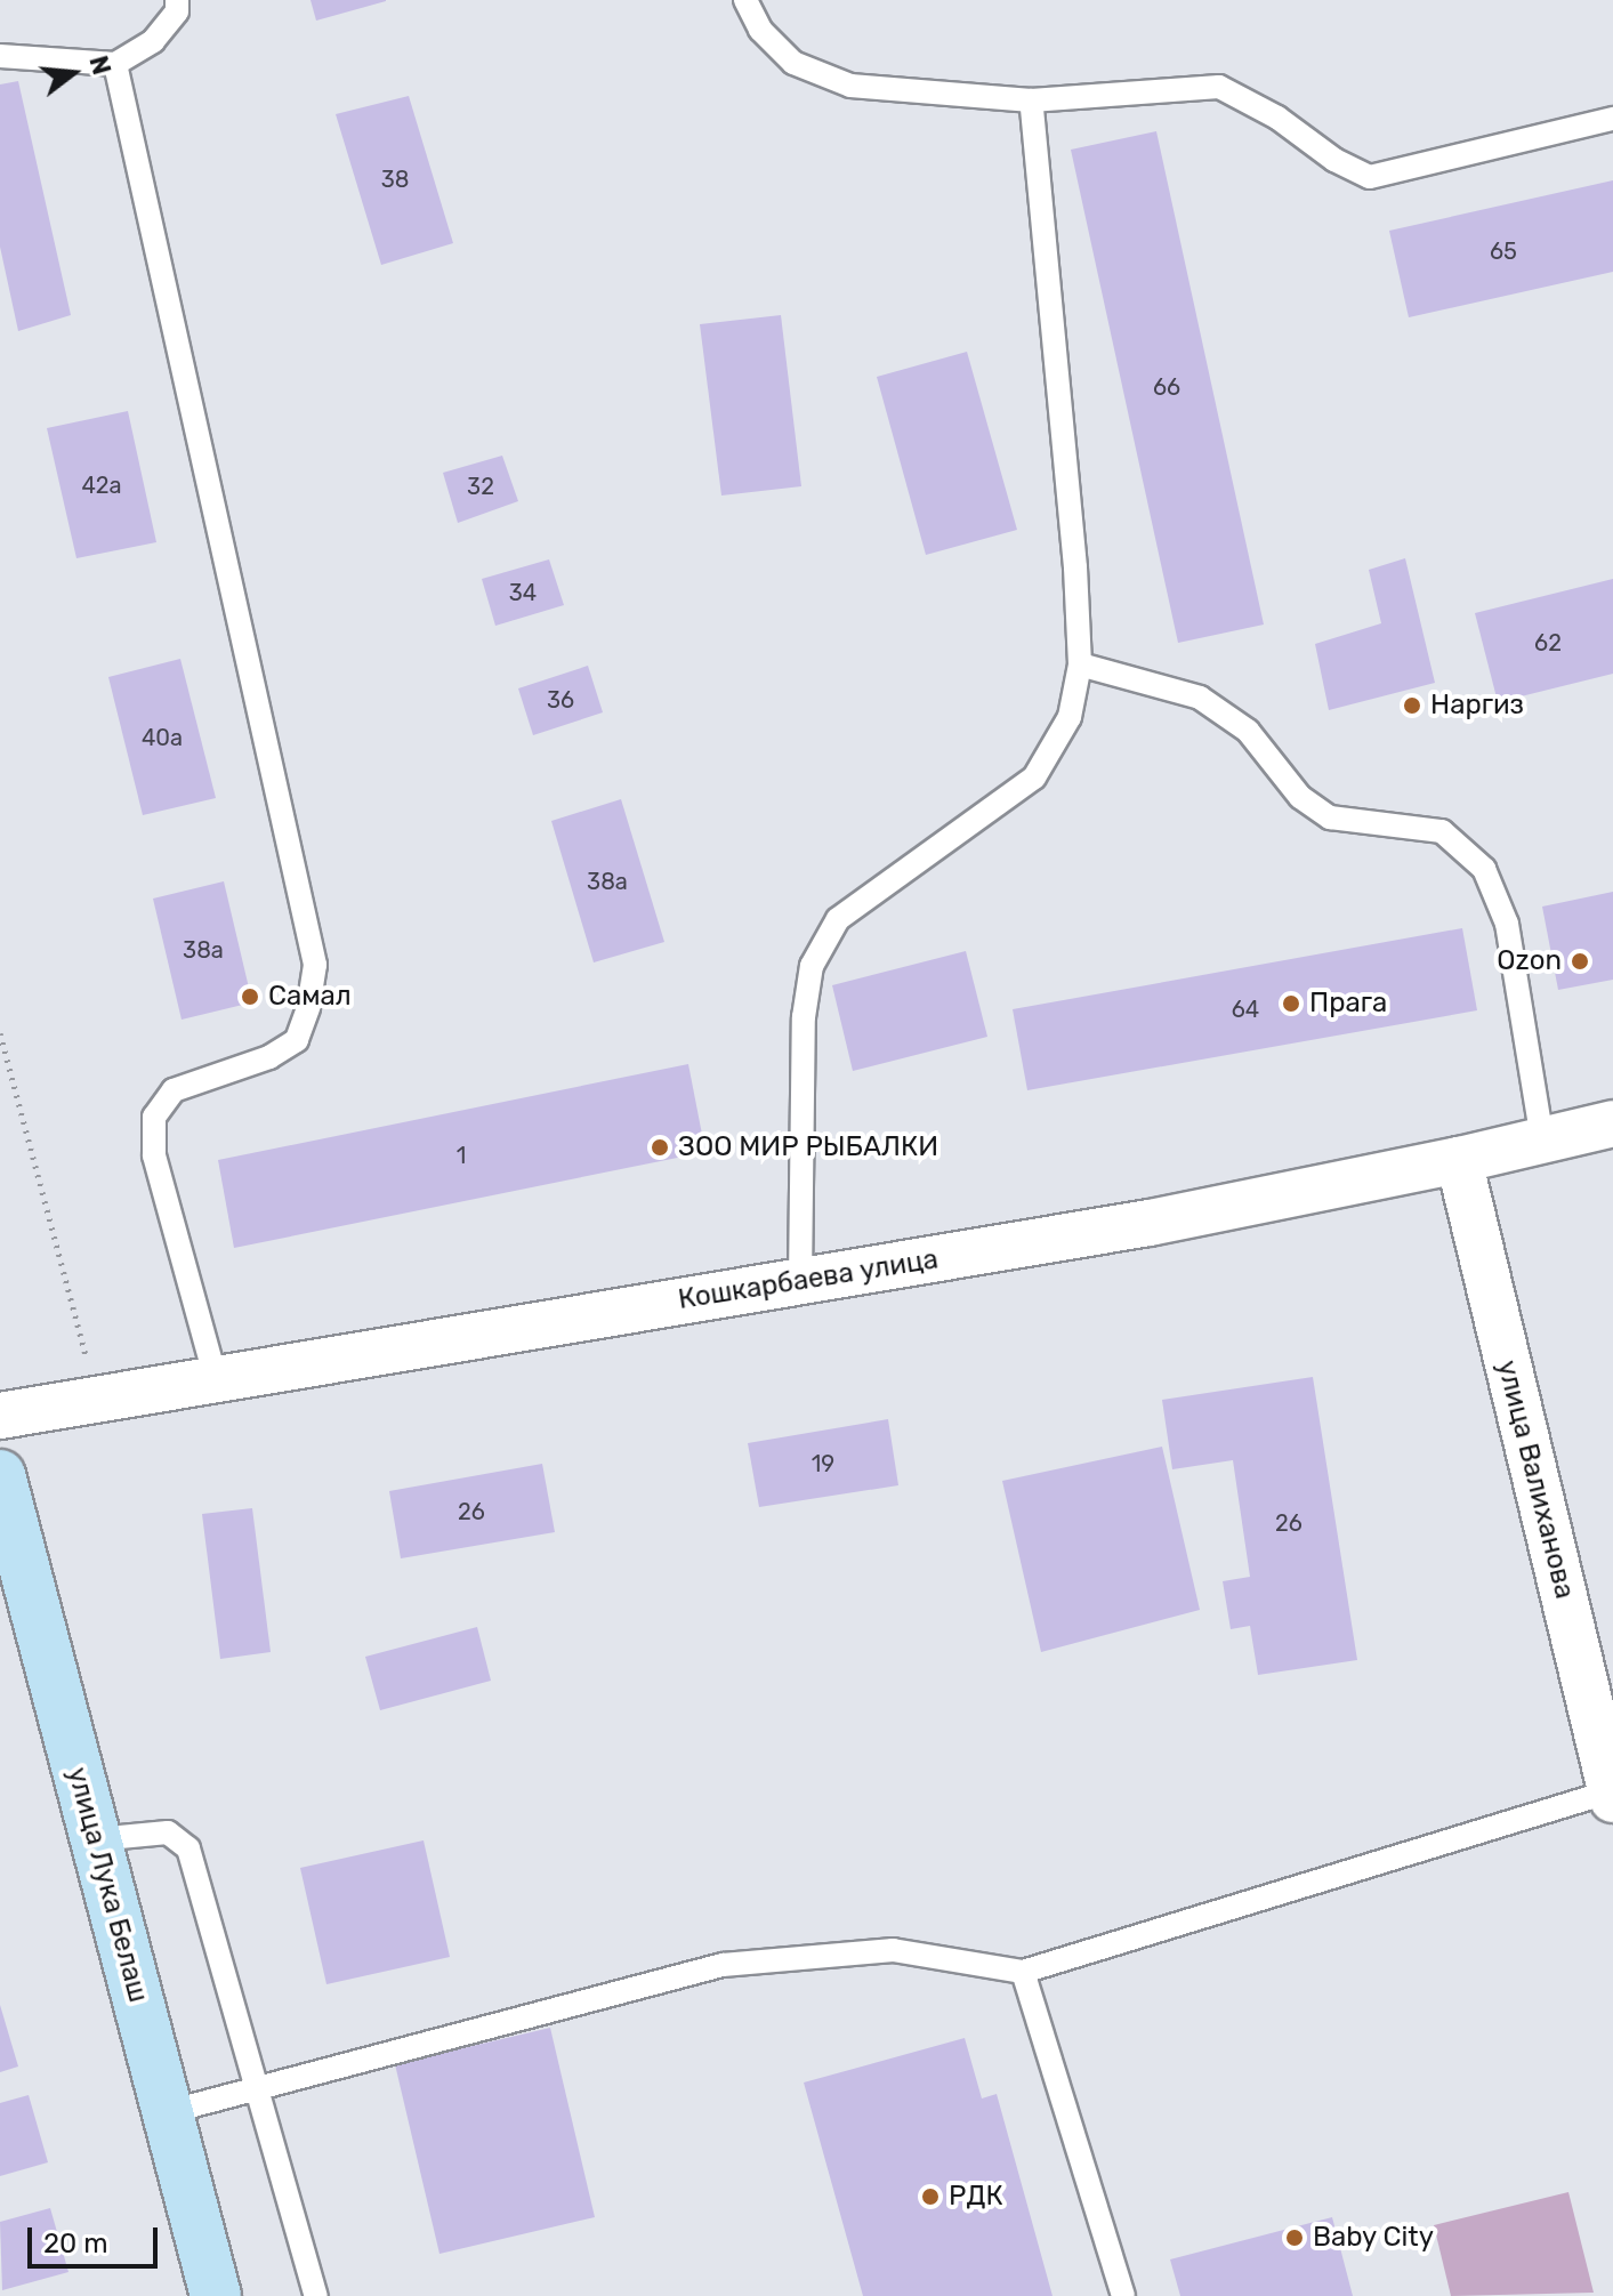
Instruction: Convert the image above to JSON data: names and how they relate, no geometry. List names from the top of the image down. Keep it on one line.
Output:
{"streets":{"main road":["улица Лука Белаш"],"street":["Кошкарбаева улица","улица Валиханова"]},"crossings":[["Кошкарбаева улица","улица Валиханова"]],"places":["Наргиз","Ozon","Самал","Прага","ЗОО МИР РЫБАЛКИ","РДК","Baby City"],"house_numbers":["38","65","66","42а","32","34","62","36","40а","38а","38а","64","1","19","26","26"],"scale_bar":"20 m","north":"right"}
